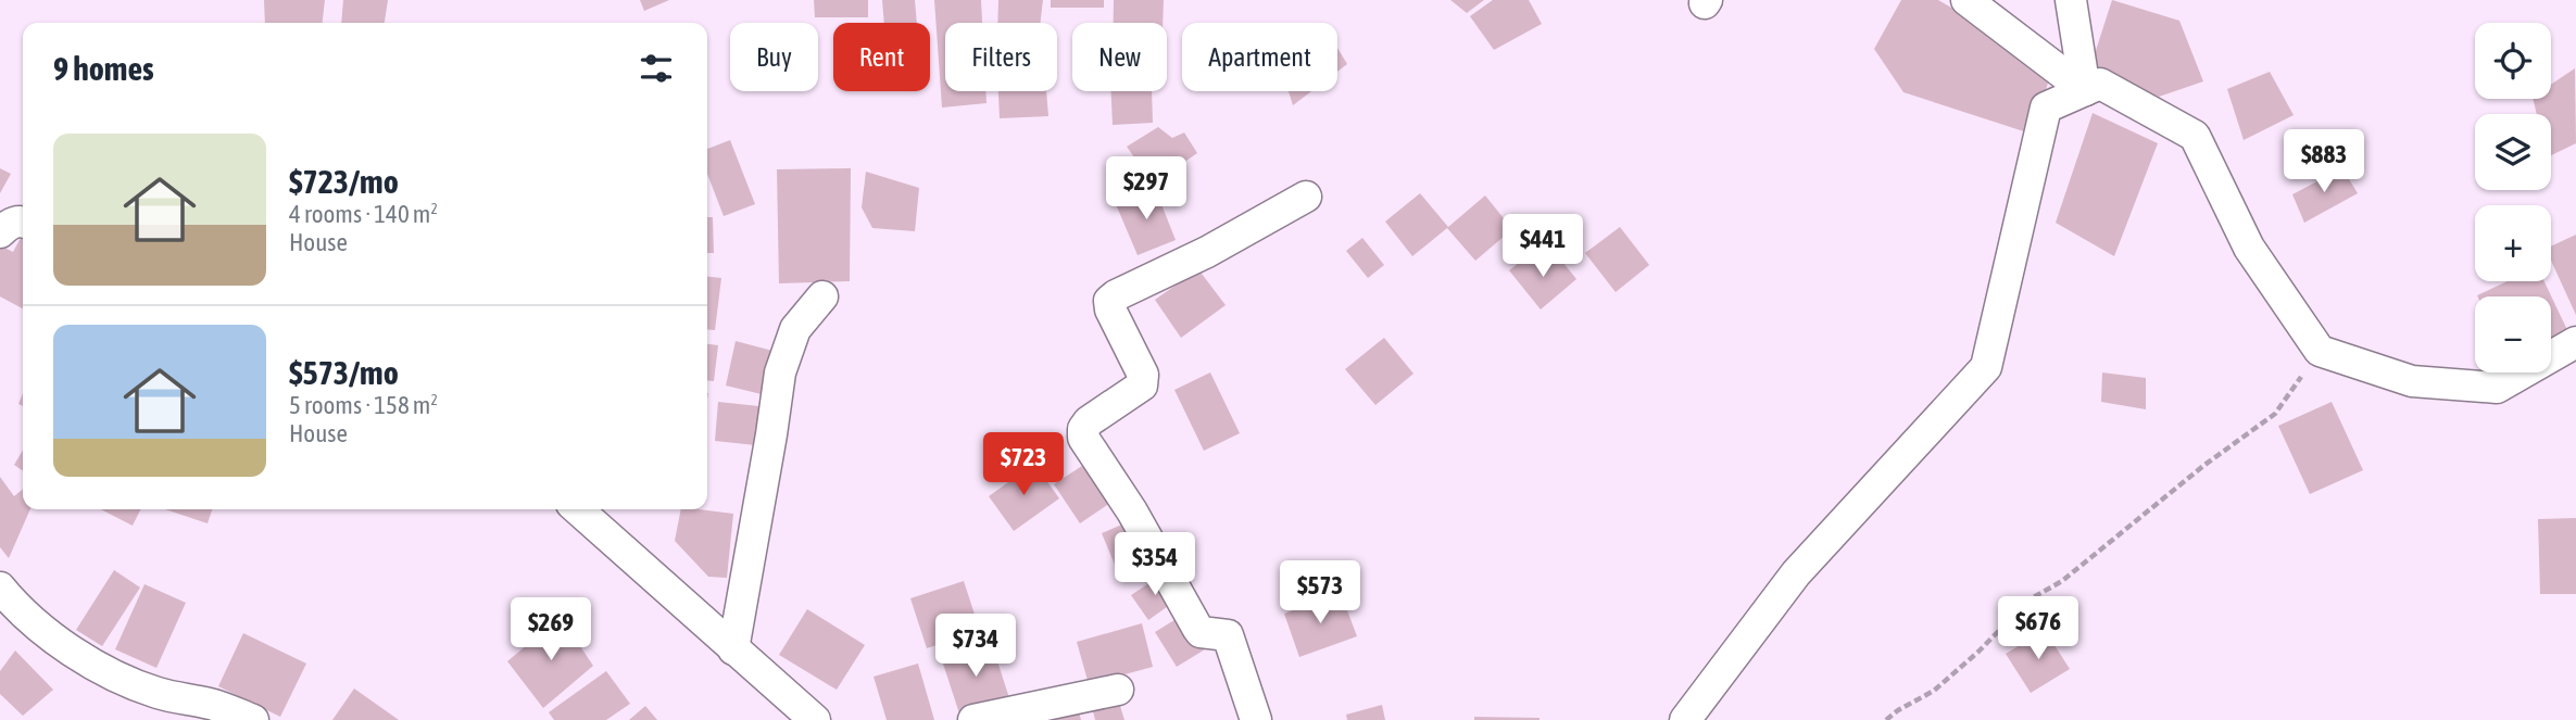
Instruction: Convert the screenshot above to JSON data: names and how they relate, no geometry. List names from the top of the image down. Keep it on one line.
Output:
{"page":{"map_buttons":["+","−"],"chip":["Buy","Rent","Filters","New","Apartment"],"heading":"9 homes","list":[{"name":"$723/mo","note":"4 rooms · 140 m² · House"},{"name":"$573/mo","note":"5 rooms · 158 m² · House"}],"price":["$883","$297","$441","$723","$354","$573","$676","$269","$734"]}}
